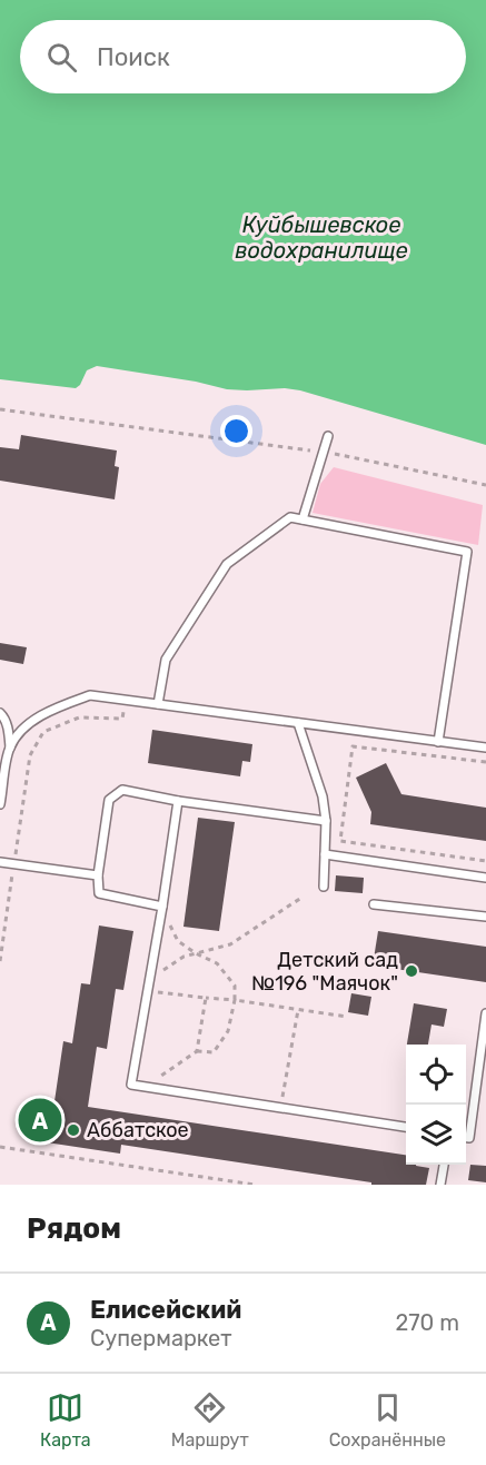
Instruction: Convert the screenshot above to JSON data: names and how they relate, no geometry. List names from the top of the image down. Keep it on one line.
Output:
{"water":["Куйбышевское водохранилище"],"places":["Детский сад №196 \"Маячок\"","Аббатское"],"page":{"search":"Поиск","pins":"A","heading":"Рядом","list":[{"mark":"A","name":"Елисейский","note":"Супермаркет","value":"270 m"}],"nav":["Карта","Маршрут","Сохранённые"]}}
